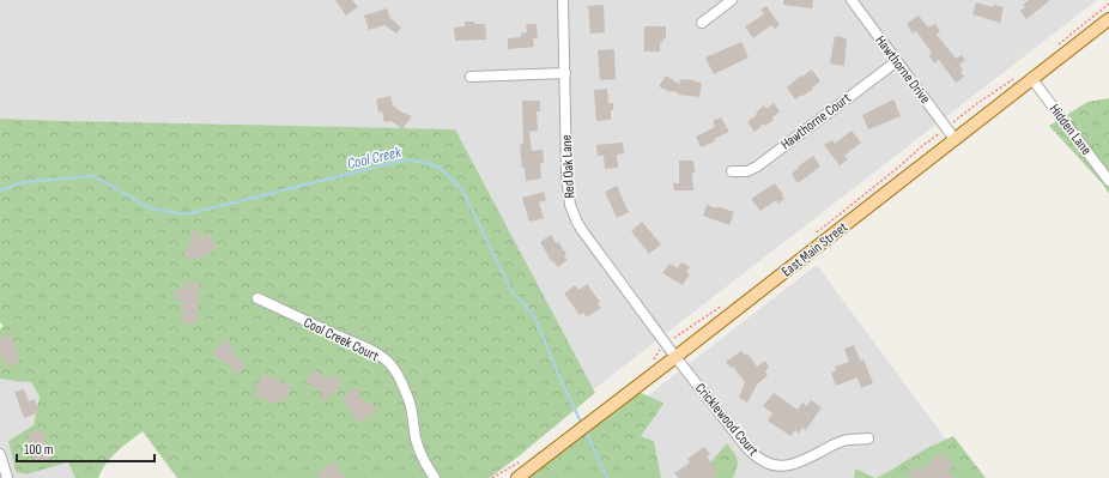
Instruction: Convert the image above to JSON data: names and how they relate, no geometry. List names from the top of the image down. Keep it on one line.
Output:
{"streets":{"main road":["East Main Street"],"street":["Hawthorne Drive","Hawthorne Court","Hidden Lane","Red Oak Lane","Cool Creek Court","Cricklewood Court"]},"crossings":[["Hawthorne Drive","Hawthorne Court"],["Hawthorne Drive","East Main Street"],["Hidden Lane","East Main Street"],["Red Oak Lane","East Main Street"],["Red Oak Lane","Cricklewood Court"],["East Main Street","Cricklewood Court"]],"water":["Cool Creek"],"scale_bar":"100 m"}
